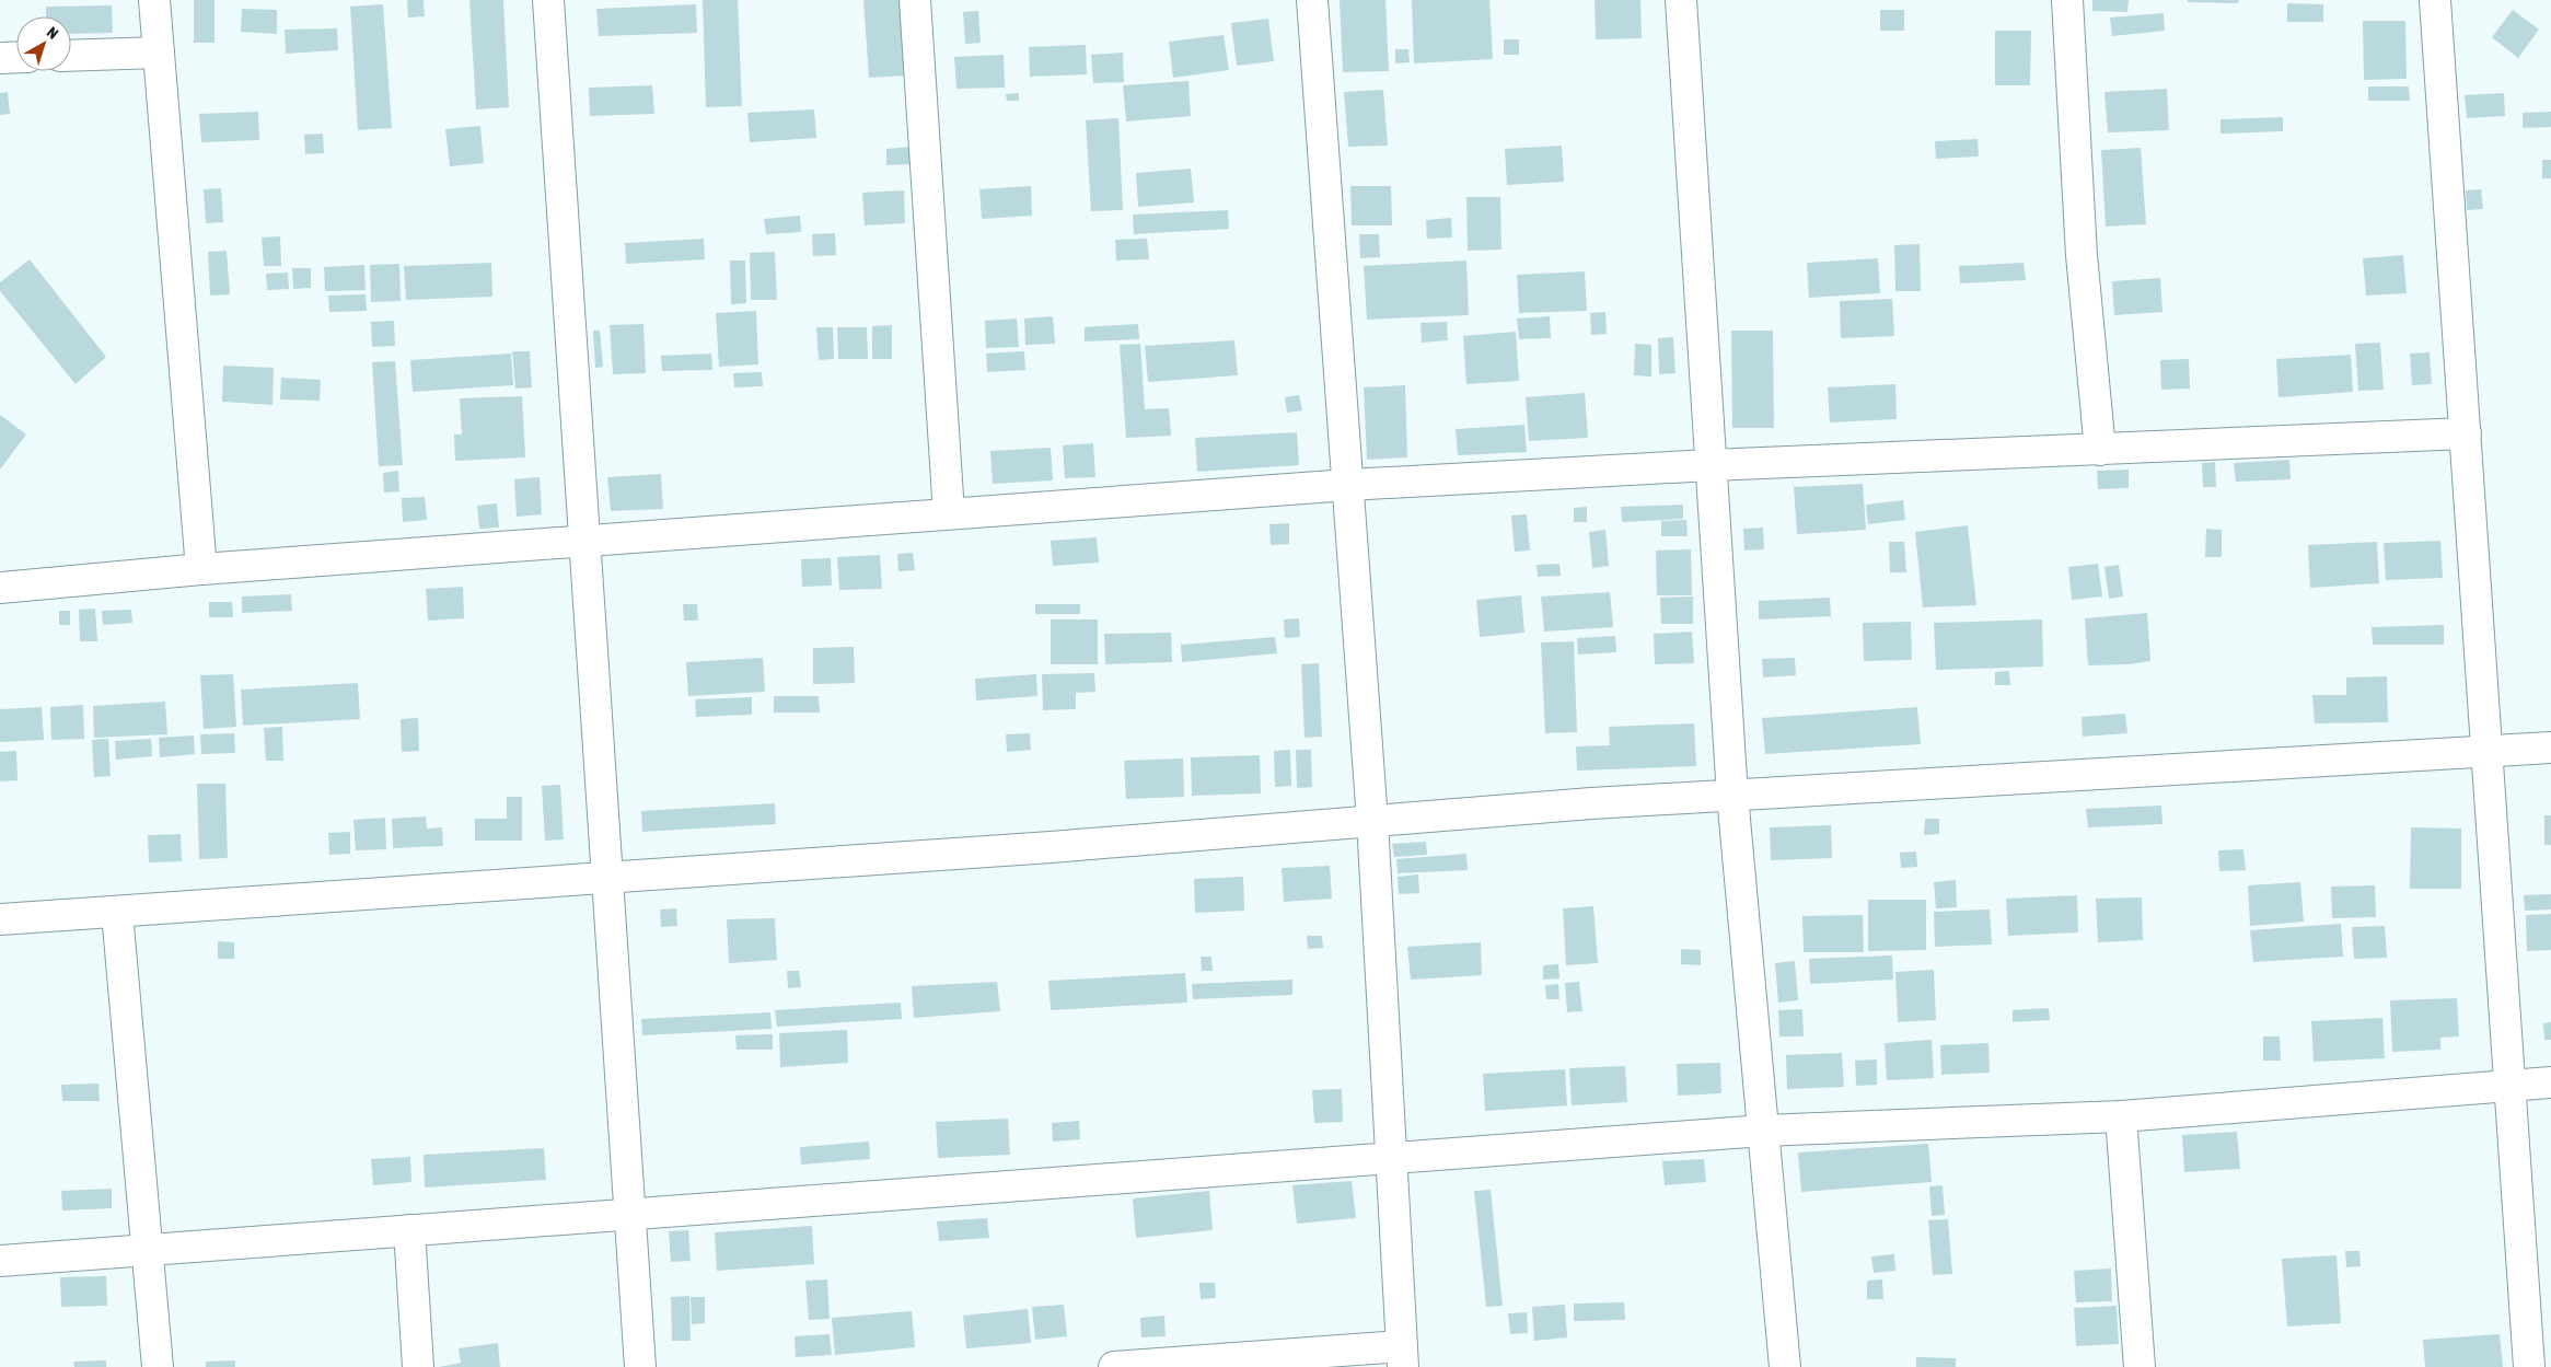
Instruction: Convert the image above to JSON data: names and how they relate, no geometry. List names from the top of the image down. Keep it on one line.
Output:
{"north":"top right"}
